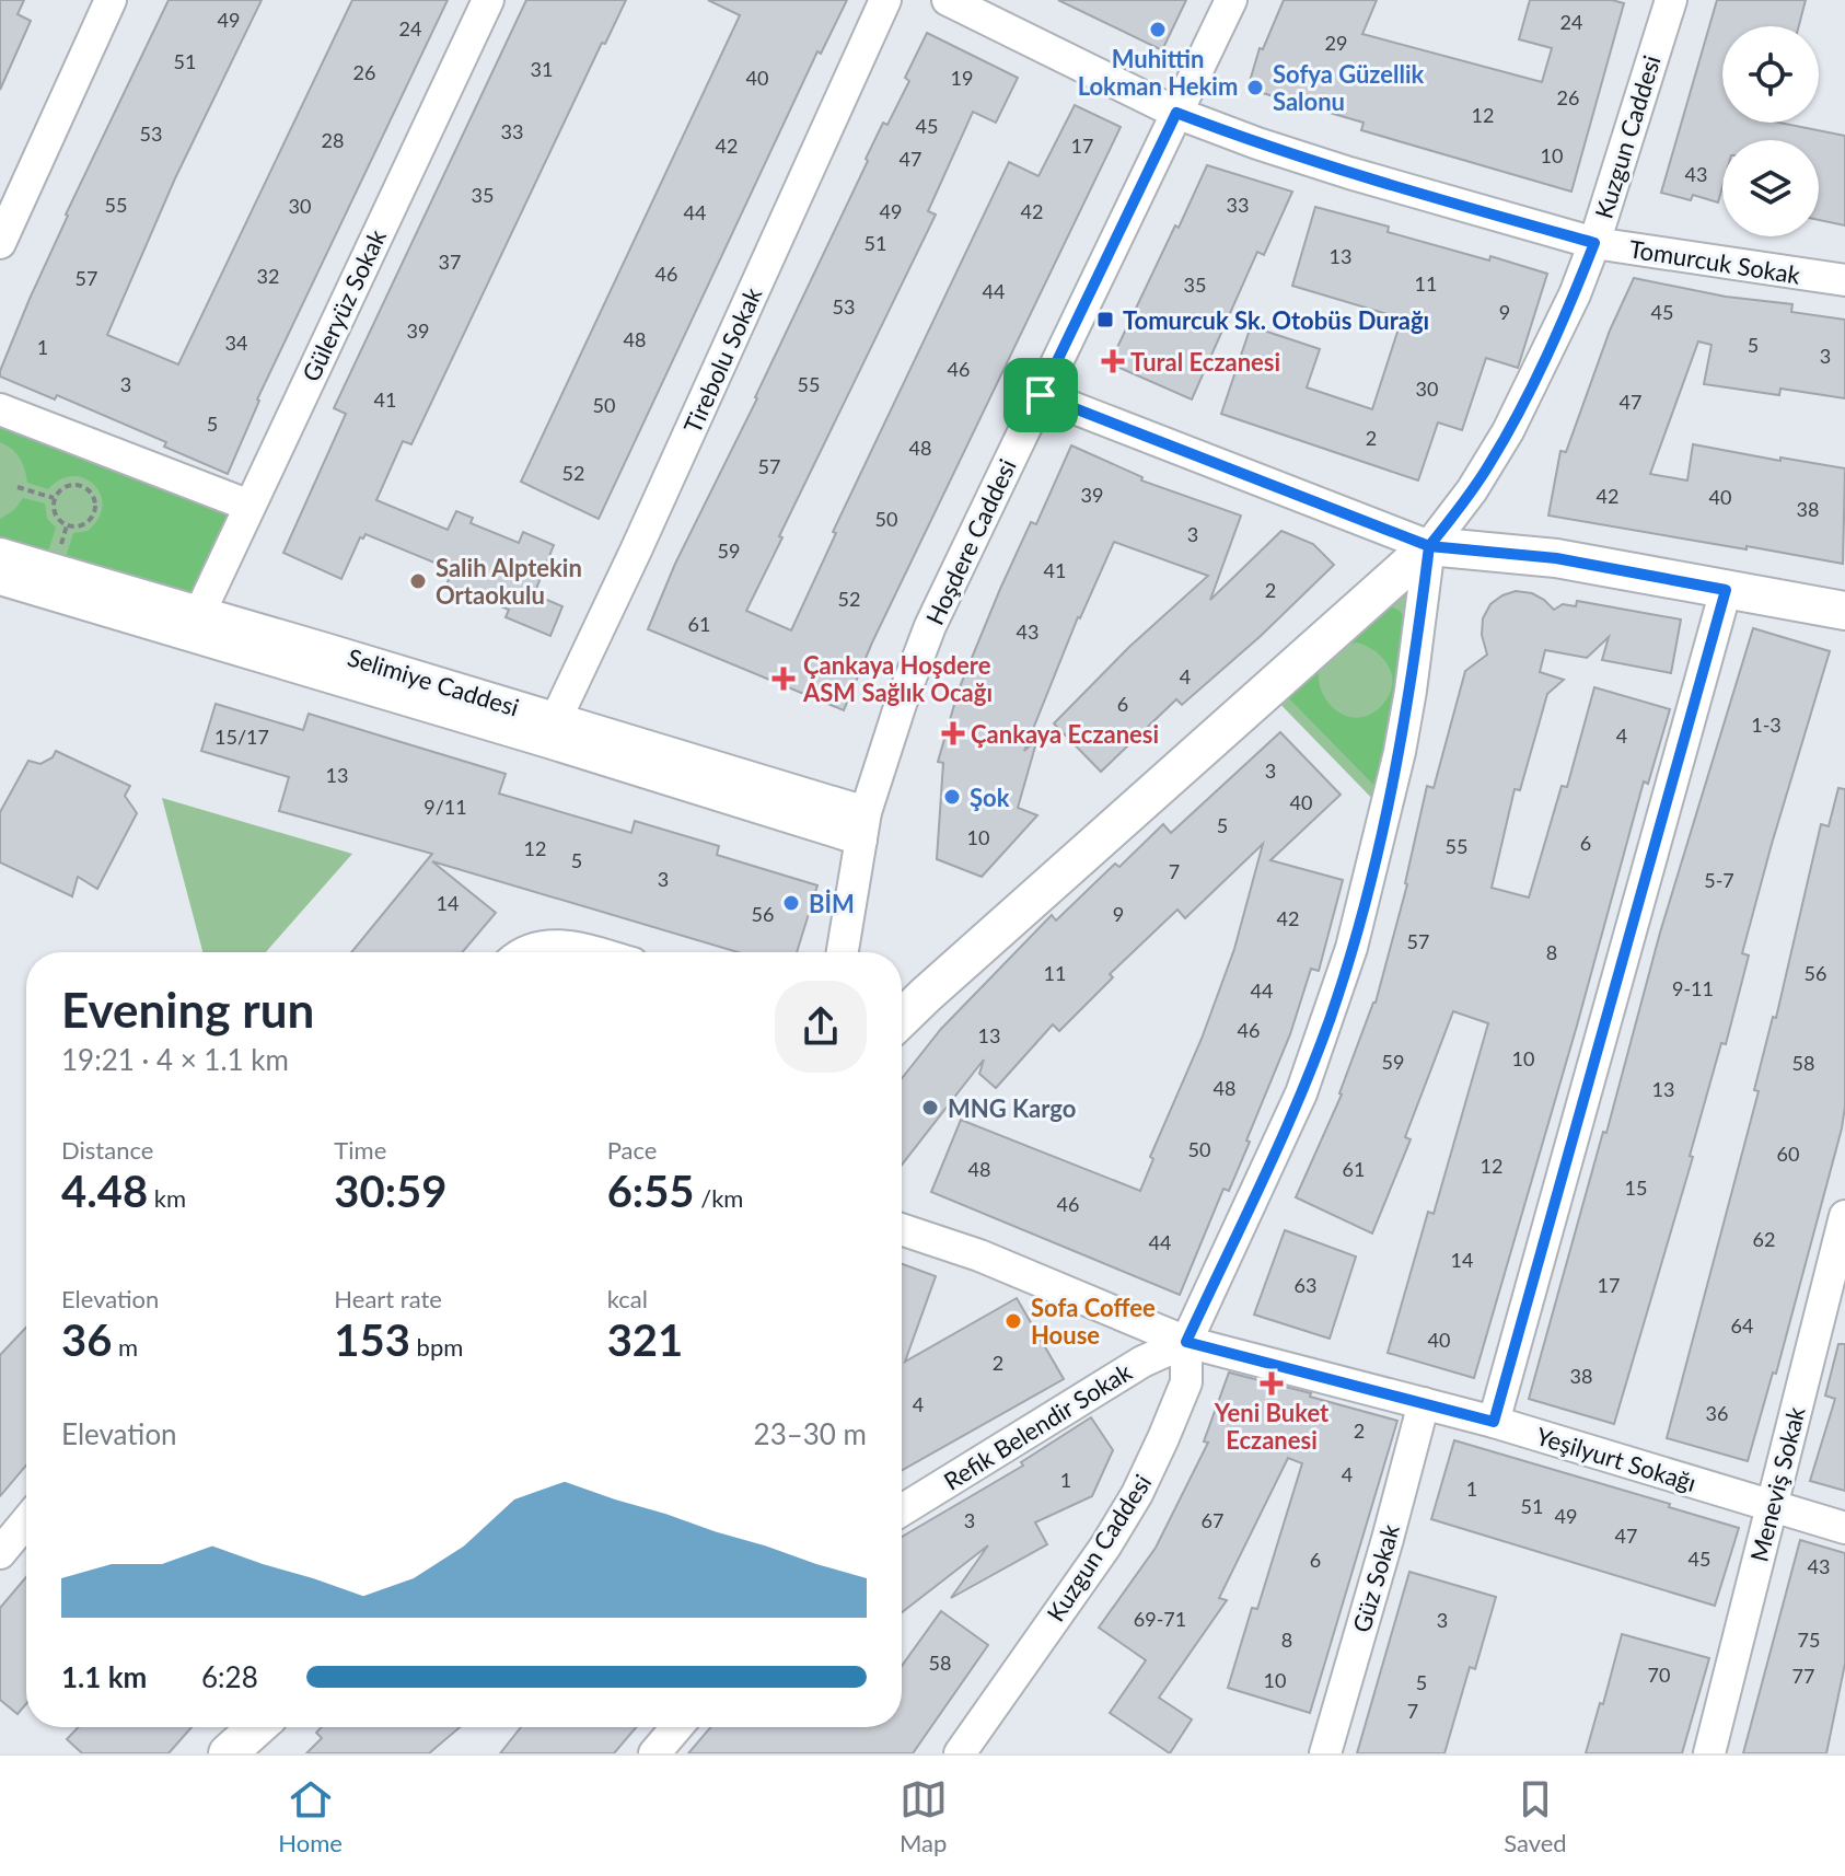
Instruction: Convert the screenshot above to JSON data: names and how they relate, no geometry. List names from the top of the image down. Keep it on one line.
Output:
{"streets":{"street":["Kuzgun Caddesi","Tomurcuk Sokak","Güleryüz Sokak","Tirebolu Sokak","Hoşdere Caddesi","Selimiye Caddesi","Refik Belendir Sokak","Yeşilyurt Sokağı","Meneviş Sokak","Güz Sokak"]},"crossings":[["Kuzgun Caddesi","Tomurcuk Sokak"],["Kuzgun Caddesi","Refik Belendir Sokak"],["Kuzgun Caddesi","Yeşilyurt Sokağı"],["Tomurcuk Sokak","Hoşdere Caddesi"],["Güleryüz Sokak","Selimiye Caddesi"],["Tirebolu Sokak","Selimiye Caddesi"],["Hoşdere Caddesi","Selimiye Caddesi"],["Refik Belendir Sokak","Yeşilyurt Sokağı"],["Yeşilyurt Sokağı","Meneviş Sokak"],["Yeşilyurt Sokağı","Güz Sokak"]],"places":{"other":["Muhittin Lokman Hekim","Sofya Güzellik Salonu","Salih Alptekin Ortaokulu","Şok","BİM","MNG Kargo","Sofa Coffee House"],"transit":["Tomurcuk Sk. Otobüs Durağı"],"health":["Tural Eczanesi","Çankaya Hoşdere ASM Sağlık Ocağı","Çankaya Eczanesi","Yeni Buket Eczanesi"]},"house_numbers":["49","24","24","29","51","31","26","40","19","26","12","45","33","53","28","42","17","10","47","43","35","55","33","30","49","42","44","51","13","37","46","32","57","11","35","44","53","9","45","39","48","34","5","1","3","46","3","55","30","41","47","50","5","2","48","57","52","39","42","40","38","50","3","59","41","2","52","61","43","4","6","1-3","4","15/17","3","13","40","9/11","5","10","6","55","12","5","7","3","5-7","14","56","9","42","57","8","11","56","9-11","44","46","13","10","59","58","48","13","50","60","12","48","61","15","46","62","44","14","63","17","64","40","2","38","4","36","2","4","1","1","51","49","3","67","47","45","6","43","69-71","3","8","75","58","70","77","10","5","7"],"page":{"heading":["Evening run","19:21 · 4 × 1.1 km"],"stats":[["Distance","4.48 km"],["Time","30:59"],["Pace","6:55 /km"],["Elevation","36 m"],["Heart rate","153 bpm"],["kcal","321"]],"chart":["Elevation","23–30 m"],"list":[{"name":"1.1 km","note":"6:28"}],"tabs":["Home","Map","Saved"]}}
